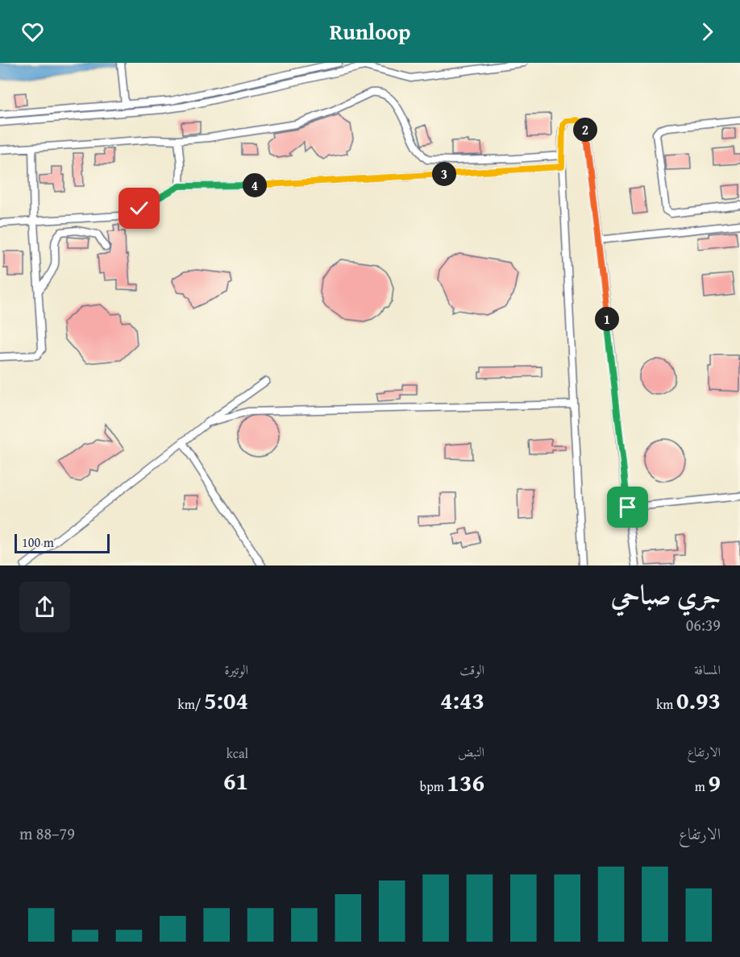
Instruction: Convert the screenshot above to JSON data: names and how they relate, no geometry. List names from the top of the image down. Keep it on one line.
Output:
{"scale_bar":"100 m","page":{"header":"Runloop","pins":["2","3","4","1"],"scale":"100 m","heading":["جري صباحي","06:39"],"stats":[["المسافة","0.93 km"],["الوقت","4:43"],["الوتيرة","5:04 /km"],["الارتفاع","9 m"],["النبض","136 bpm"],["kcal","61"]],"chart":["الارتفاع","79–88 m"]}}
